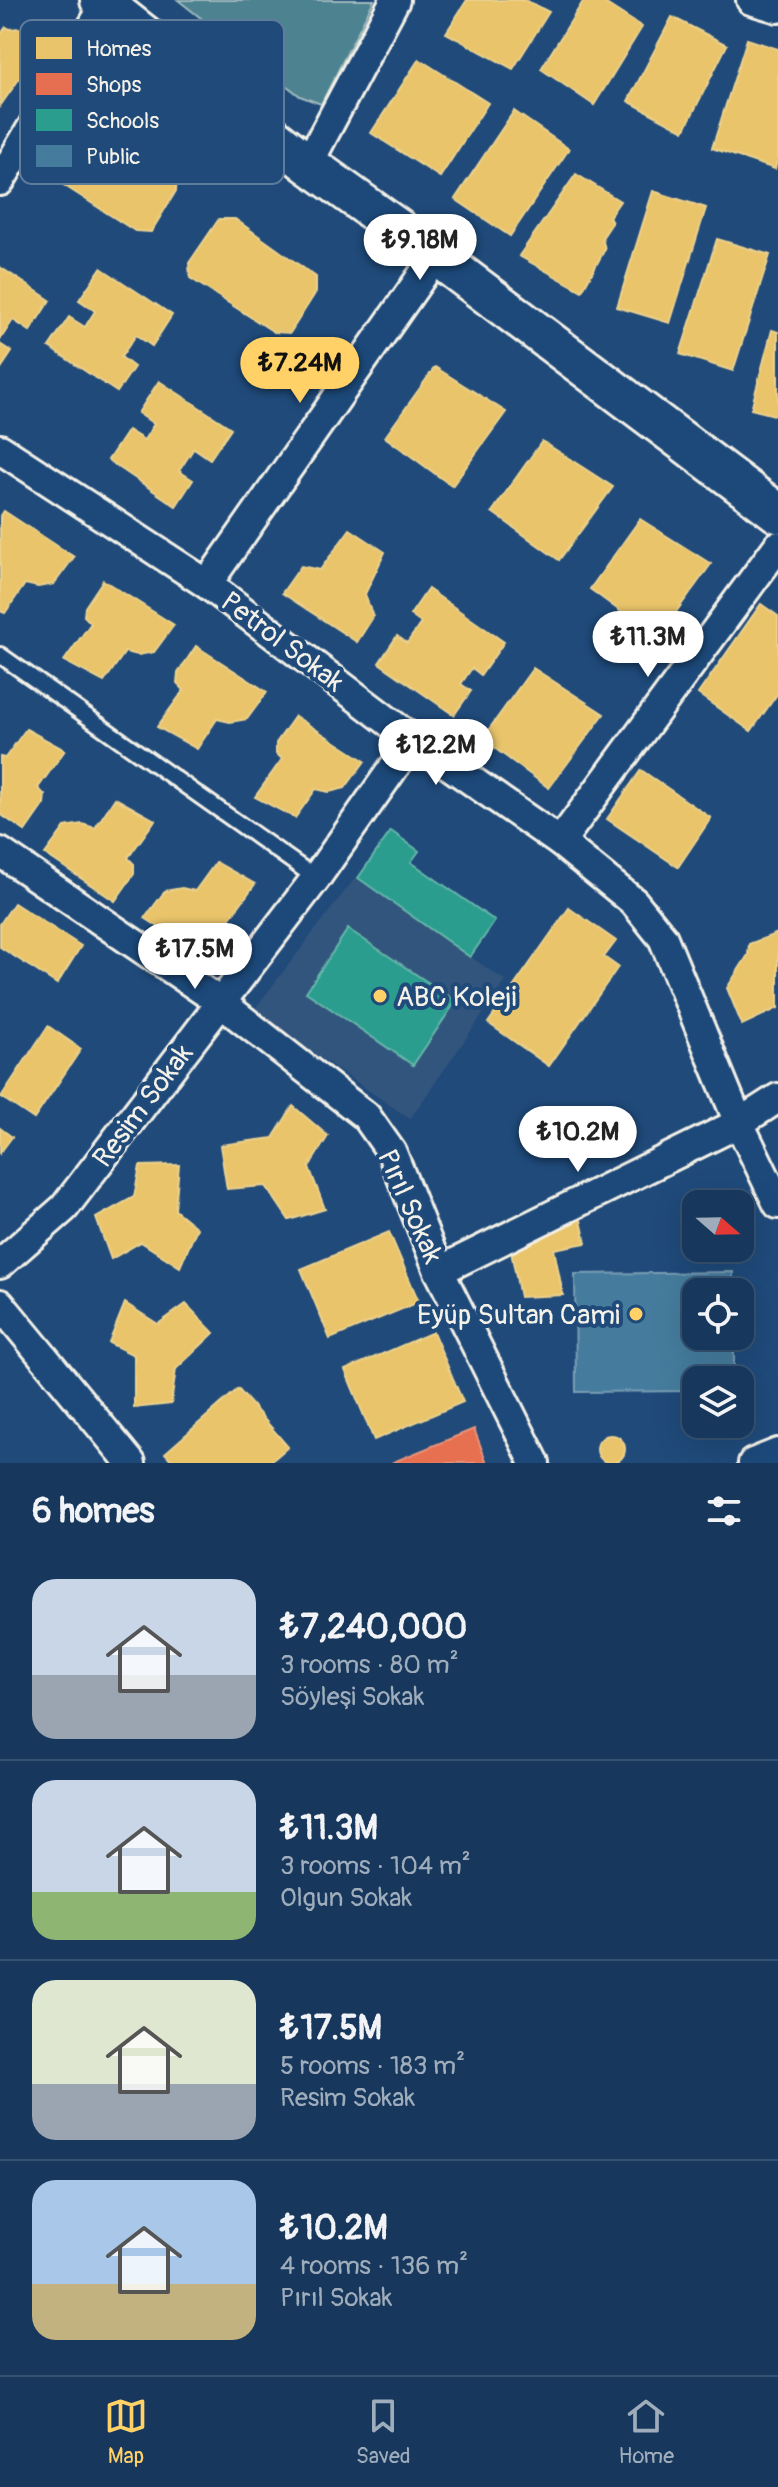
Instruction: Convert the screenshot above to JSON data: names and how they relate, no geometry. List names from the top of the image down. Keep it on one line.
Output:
{"streets":{"street":["Petrol Sokak","Resim Sokak","Pırıl Sokak"]},"crossings":[["Petrol Sokak","Resim Sokak"],["Resim Sokak","Pırıl Sokak"]],"places":["ABC Koleji","Eyüp Sultan Cami"],"legend":["Homes","Shops","Schools","Public"],"north":"right","page":{"price":["₺9.18M","₺7.24M","₺11.3M","₺12.2M","₺17.5M","₺10.2M"],"heading":"6 homes","list":[{"name":"₺7,240,000","note":"3 rooms · 80 m² · Söyleşi Sokak"},{"name":"₺11.3M","note":"3 rooms · 104 m² · Olgun Sokak"},{"name":"₺17.5M","note":"5 rooms · 183 m² · Resim Sokak"},{"name":"₺10.2M","note":"4 rooms · 136 m² · Pırıl Sokak"}],"tabs":["Map","Saved","Home"]}}
